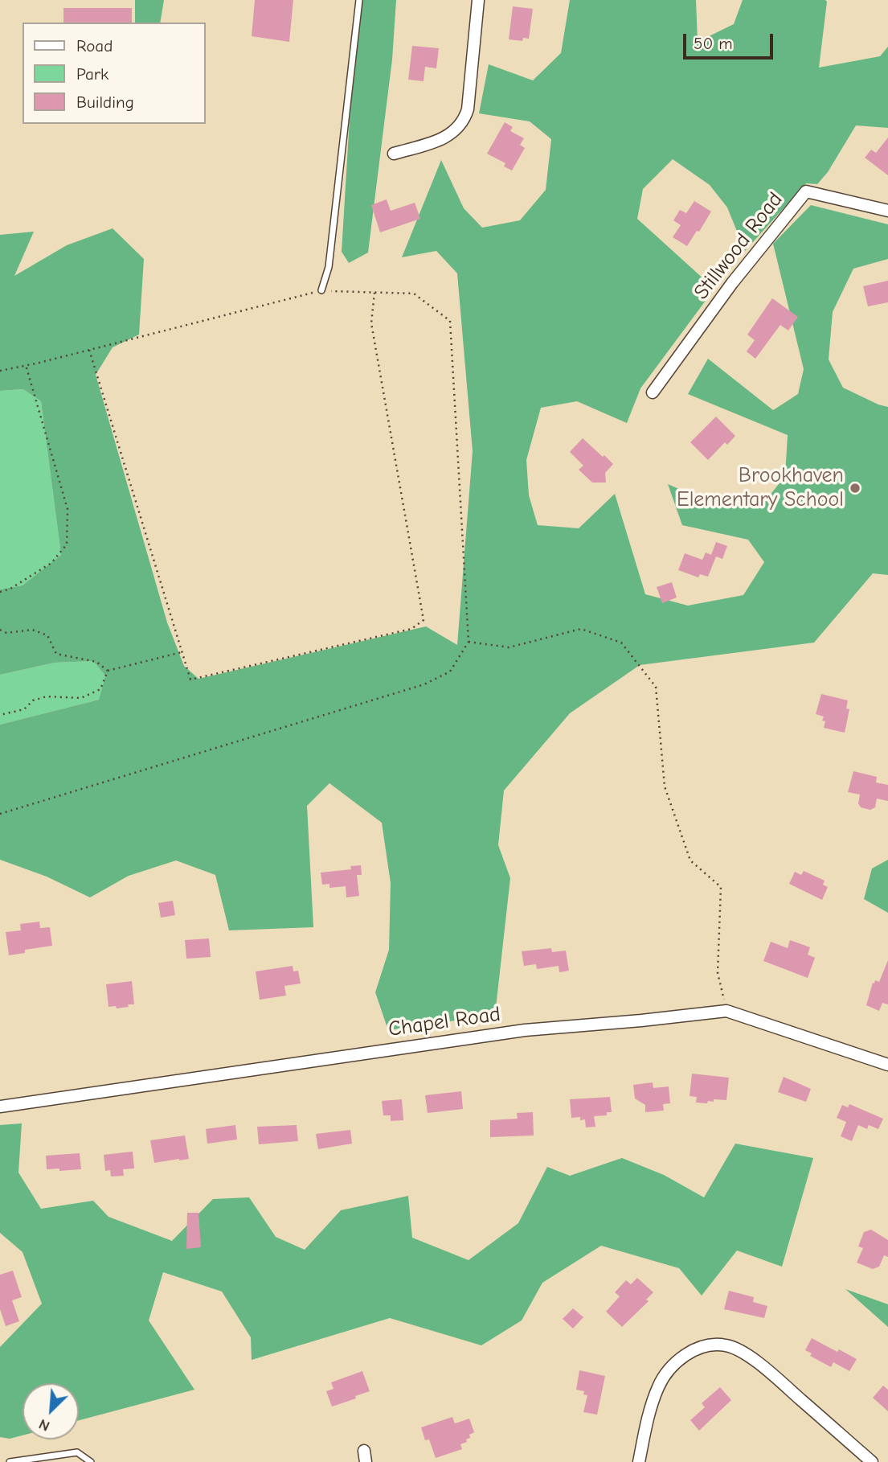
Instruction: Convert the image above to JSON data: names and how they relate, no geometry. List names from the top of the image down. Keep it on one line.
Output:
{"streets":{"street":["Stillwood Road","Chapel Road"]},"places":["Brookhaven Elementary School"],"legend":["Road","Park","Building"],"scale_bar":"50 m","north":"bottom left"}
